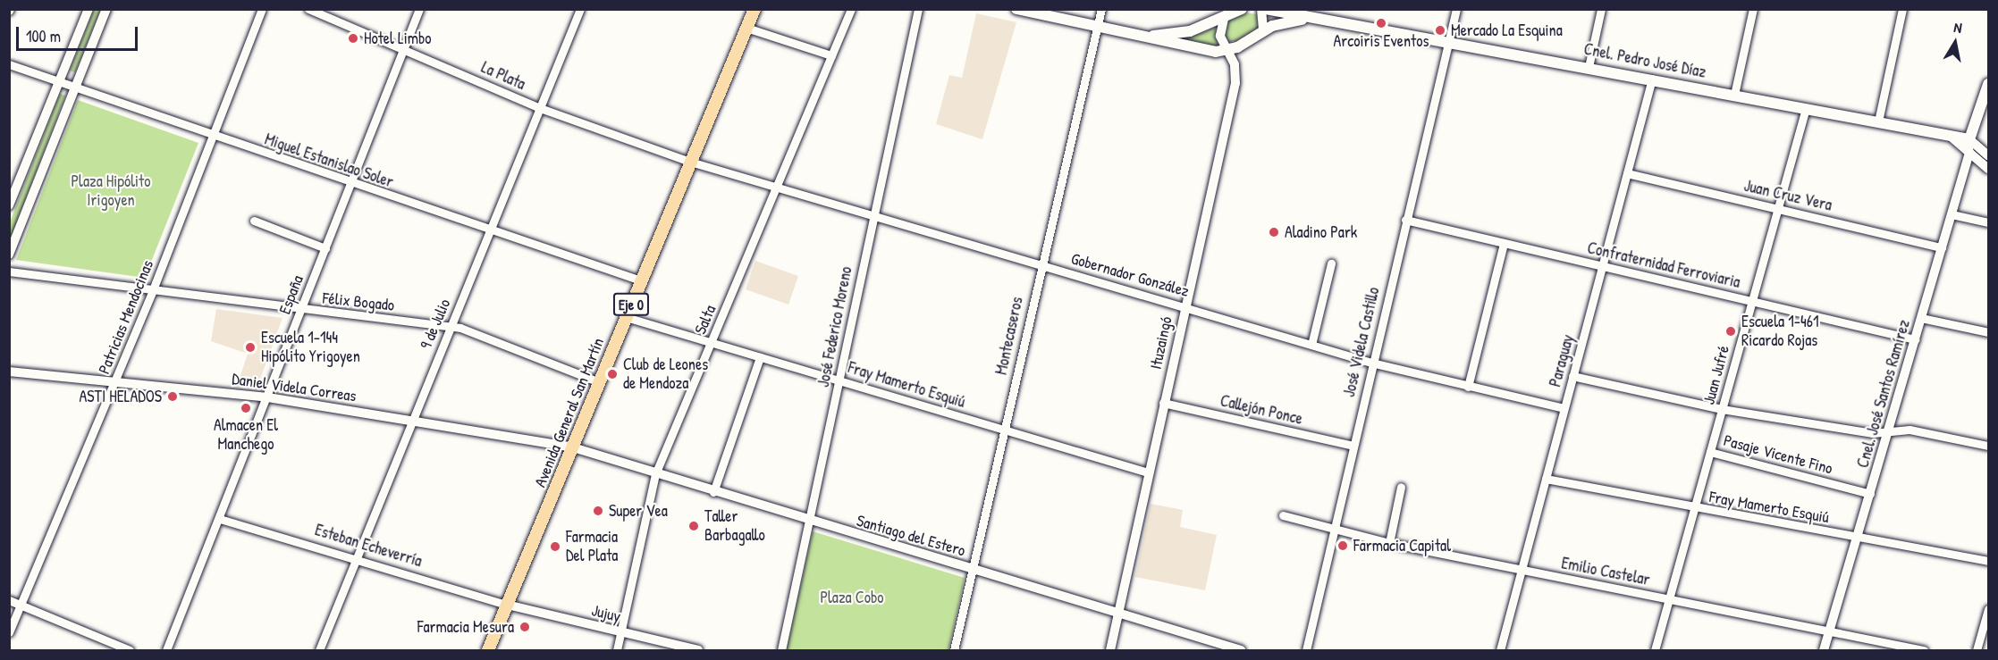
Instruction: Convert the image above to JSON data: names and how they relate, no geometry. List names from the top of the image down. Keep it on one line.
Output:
{"streets":{"main road":["Cnel. Pedro José Díaz","Eje 0","Avenida General San Martín"],"street":["La Plata","Miguel Estanislao Soler","Juan Cruz Vera","Confraternidad Ferroviaria","Gobernador González","España","Félix Bogado","Patricias Mendocinas","Salta","9 de Julio","José Federico Moreno","Montecaseros","José Videla Castillo","Ituzaingó","Paraguay","Juan Jufré","Fray Mamerto Esquiú","Daniel Videla Correas","Cnel. José Santos Ramírez","Callejón Ponce","Pasaje Vicente Fino","Santiago del Estero","Esteban Echeverría","Emilio Castelar","Jujuy"]},"crossings":[["Cnel. Pedro José Díaz","José Videla Castillo"],["Cnel. Pedro José Díaz","Ituzaingó"],["Cnel. Pedro José Díaz","Paraguay"],["Cnel. Pedro José Díaz","Juan Jufré"],["Cnel. Pedro José Díaz","Cnel. José Santos Ramírez"],["La Plata","Gobernador González"],["La Plata","España"],["La Plata","9 de Julio"],["La Plata","Avenida General San Martín"],["Miguel Estanislao Soler","España"],["Miguel Estanislao Soler","Patricias Mendocinas"],["Miguel Estanislao Soler","9 de Julio"],["Miguel Estanislao Soler","Avenida General San Martín"],["Juan Cruz Vera","Paraguay"],["Juan Cruz Vera","Juan Jufré"],["Juan Cruz Vera","Cnel. José Santos Ramírez"],["Confraternidad Ferroviaria","José Videla Castillo"],["Confraternidad Ferroviaria","Paraguay"],["Confraternidad Ferroviaria","Juan Jufré"],["Confraternidad Ferroviaria","Cnel. José Santos Ramírez"],["Gobernador González","Salta"],["Gobernador González","José Federico Moreno"],["Gobernador González","Montecaseros"],["Gobernador González","José Videla Castillo"],["Gobernador González","Ituzaingó"],["Gobernador González","Paraguay"],["Gobernador González","Avenida General San Martín"],["España","Félix Bogado"],["España","Daniel Videla Correas"],["España","Esteban Echeverría"],["Félix Bogado","Patricias Mendocinas"],["Félix Bogado","9 de Julio"],["Félix Bogado","Avenida General San Martín"],["Patricias Mendocinas","Daniel Videla Correas"],["Salta","Fray Mamerto Esquiú"],["Salta","Santiago del Estero"],["Salta","Jujuy"],["9 de Julio","Daniel Videla Correas"],["9 de Julio","Esteban Echeverría"],["José Federico Moreno","Fray Mamerto Esquiú"],["José Federico Moreno","Santiago del Estero"],["Montecaseros","Fray Mamerto Esquiú"],["Montecaseros","Santiago del Estero"],["José Videla Castillo","Callejón Ponce"],["José Videla Castillo","Emilio Castelar"],["Ituzaingó","Fray Mamerto Esquiú"],["Ituzaingó","Callejón Ponce"],["Ituzaingó","Santiago del Estero"],["Paraguay","Fray Mamerto Esquiú"],["Paraguay","Emilio Castelar"],["Juan Jufré","Fray Mamerto Esquiú"],["Juan Jufré","Pasaje Vicente Fino"],["Juan Jufré","Emilio Castelar"],["Fray Mamerto Esquiú","Cnel. José Santos Ramírez"],["Fray Mamerto Esquiú","Avenida General San Martín"],["Daniel Videla Correas","Avenida General San Martín"],["Daniel Videla Correas","Santiago del Estero"],["Cnel. José Santos Ramírez","Pasaje Vicente Fino"],["Cnel. José Santos Ramírez","Emilio Castelar"],["Avenida General San Martín","Santiago del Estero"],["Avenida General San Martín","Esteban Echeverría"],["Avenida General San Martín","Jujuy"],["Esteban Echeverría","Jujuy"]],"parks":["Plaza Hipólito Irigoyen","Plaza Cobo"],"places":["Arcoiris Eventos","Mercado La Esquina","Hotel Limbo","Aladino Park","Escuela 1-461 Ricardo Rojas","Escuela 1-144 Hipólito Yrigoyen","Club de Leones de Mendoza","ASTI HELADOS","Almacen El Manchego","Super Vea","Taller Barbagallo","Farmacia Capital","Farmacia Del Plata","Farmacia Mesura"],"scale_bar":"100 m","north":"top"}
